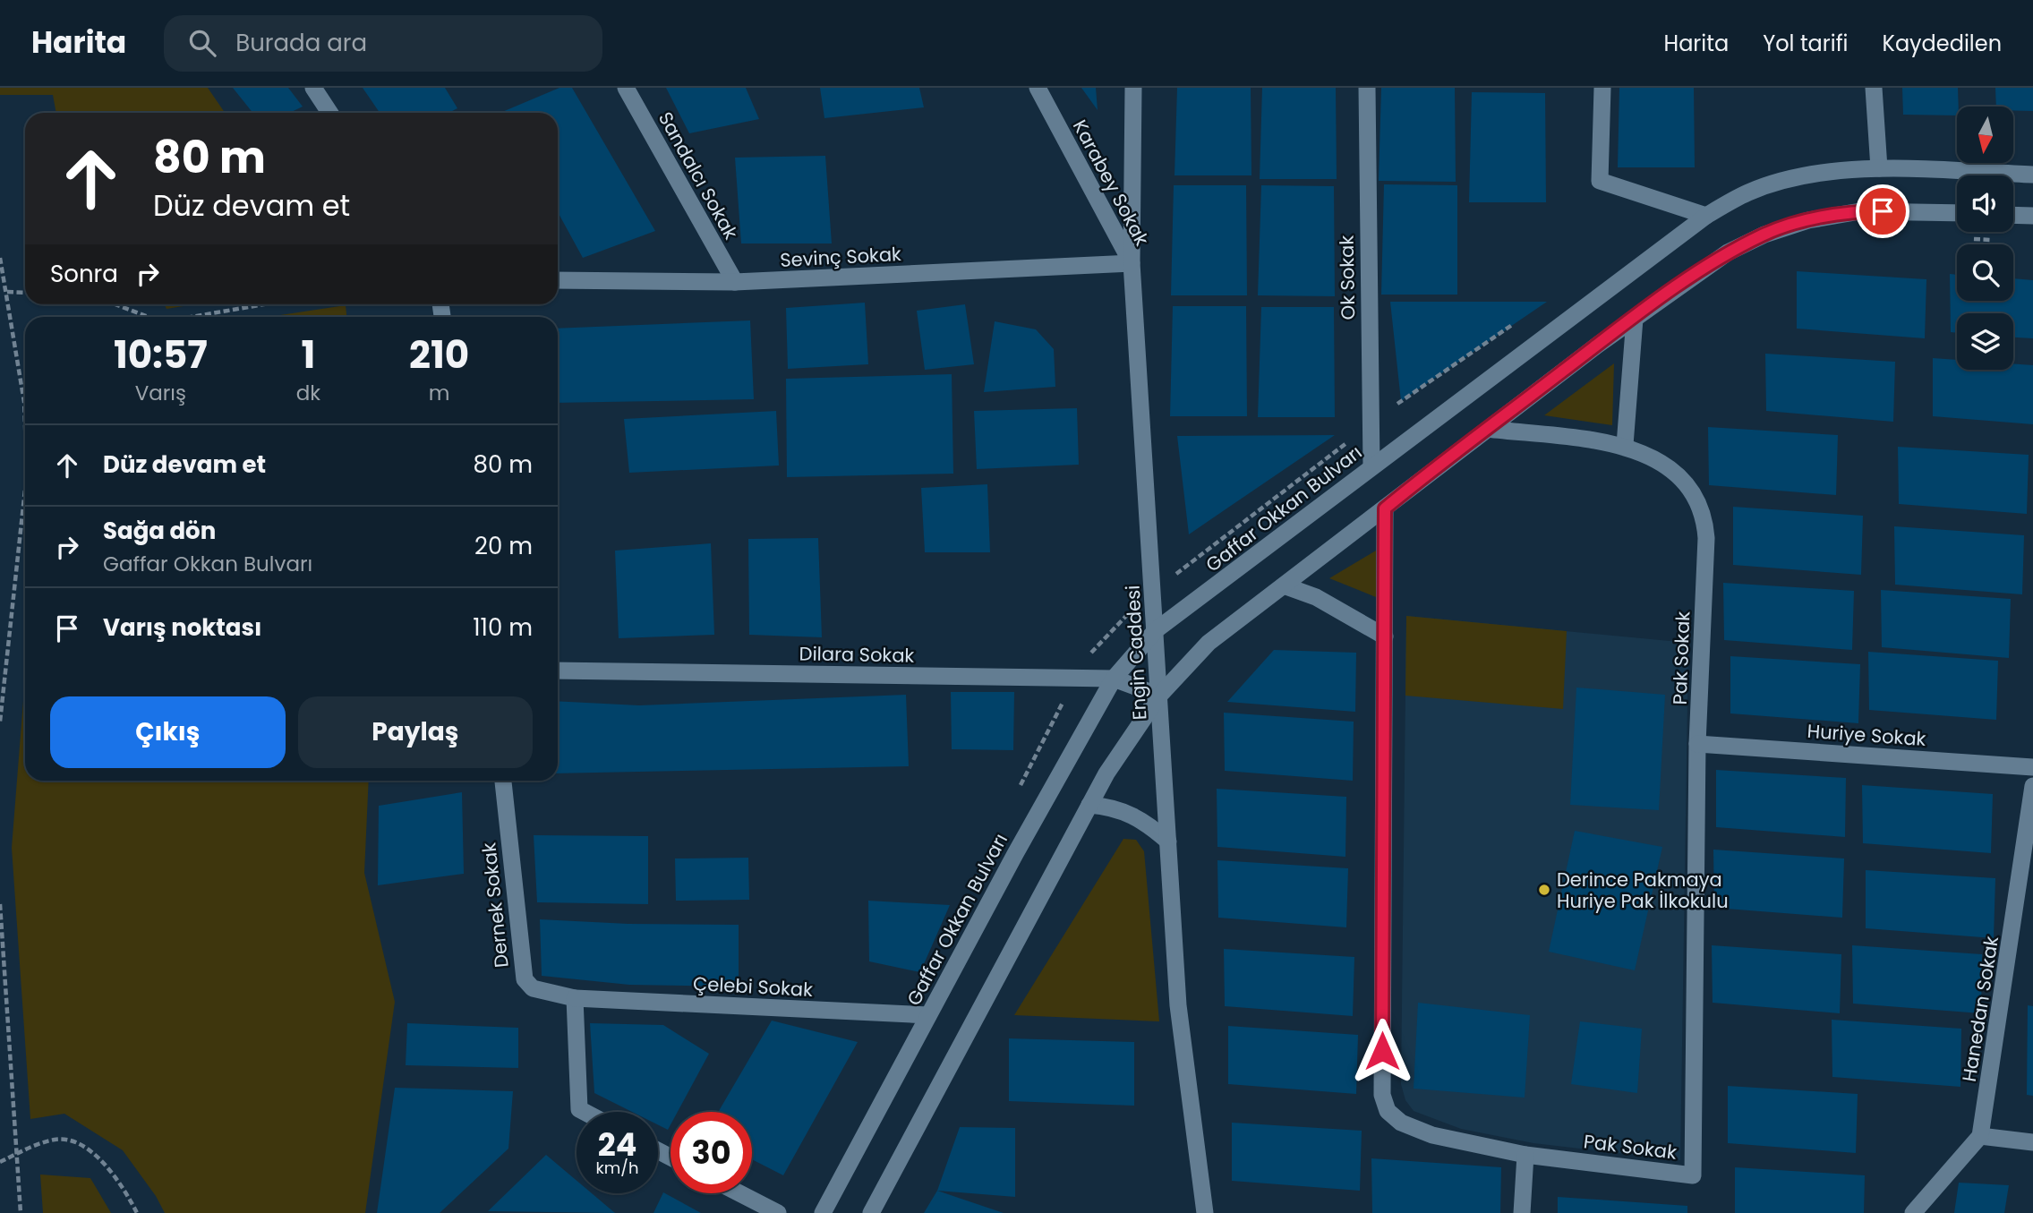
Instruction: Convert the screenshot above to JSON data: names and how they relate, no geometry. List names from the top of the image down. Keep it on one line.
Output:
{"streets":{"street":["Sandalcı Sokak","Karabey Sokak","Sevinç Sokak","Ok Sokak","Gaffar Okkan Bulvarı","Engin Caddesi","Dilara Sokak","Pak Sokak","Huriye Sokak","Dernek Sokak","Çelebi Sokak","Hanedan Sokak"]},"crossings":[["Sandalcı Sokak","Sevinç Sokak"],["Karabey Sokak","Sevinç Sokak"],["Karabey Sokak","Engin Caddesi"],["Sevinç Sokak","Engin Caddesi"],["Ok Sokak","Gaffar Okkan Bulvarı"],["Gaffar Okkan Bulvarı","Engin Caddesi"],["Gaffar Okkan Bulvarı","Dilara Sokak"],["Gaffar Okkan Bulvarı","Çelebi Sokak"],["Engin Caddesi","Dilara Sokak"],["Pak Sokak","Huriye Sokak"],["Dernek Sokak","Çelebi Sokak"]],"places":["Derince Pakmaya Huriye Pak İlkokulu"],"north":"bottom","page":{"header":"Harita","search":"Burada ara","nav":["Harita","Yol tarifi","Kaydedilen"],"turn":["80 m","Düz devam et"],"then":"Sonra","eta":["10:57","Varış","1","dk","210","m"],"list":[{"name":"Düz devam et","value":"80 m"},{"name":"Sağa dön","note":"Gaffar Okkan Bulvarı","value":"20 m"},{"name":"Varış noktası","value":"110 m"}],"buttons":["Çıkış","Paylaş"],"speed":"24 km/h","limit":"30"}}
